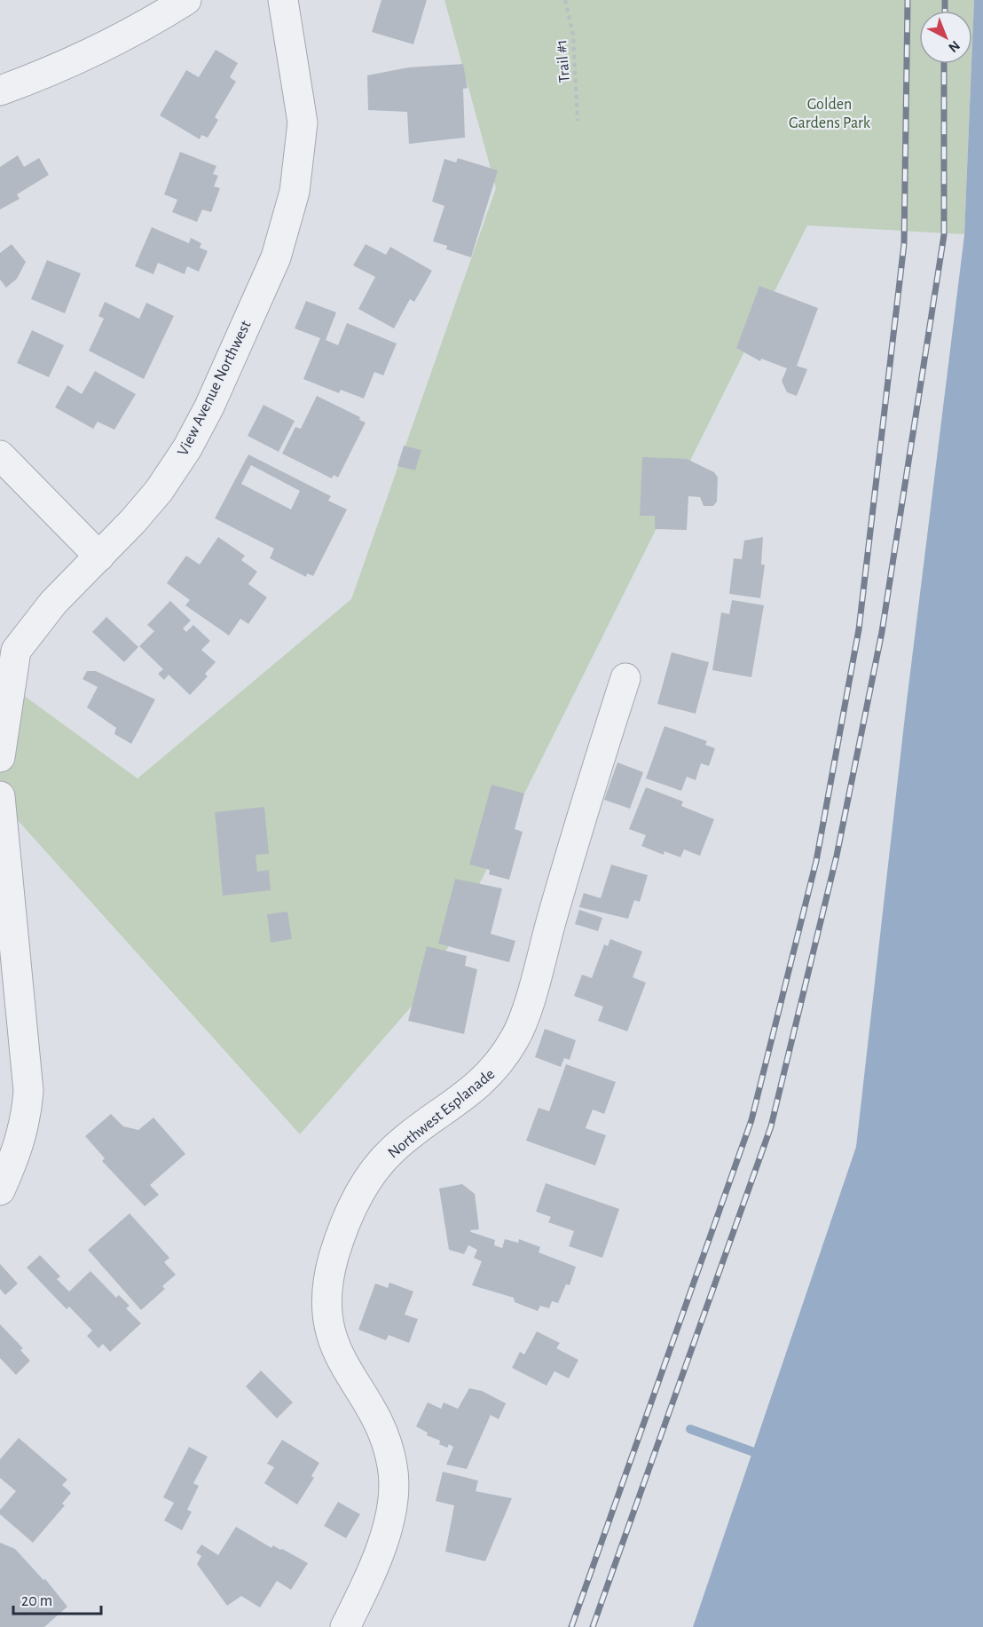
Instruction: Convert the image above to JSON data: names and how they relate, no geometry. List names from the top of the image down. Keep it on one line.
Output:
{"streets":{"street":["View Avenue Northwest","Northwest Esplanade"],"path":["Trail #1"]},"parks":["Golden Gardens Park"],"scale_bar":"20 m","north":"bottom right"}
